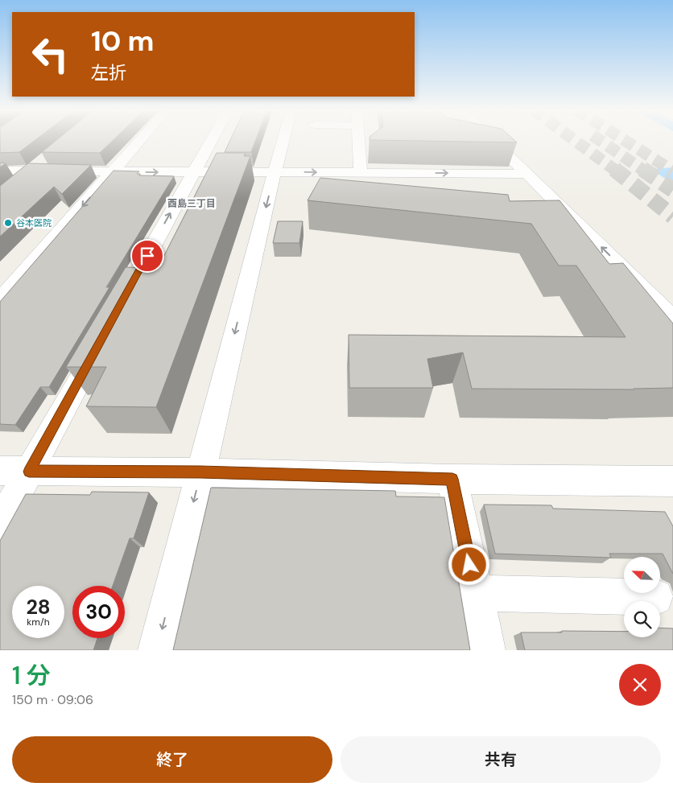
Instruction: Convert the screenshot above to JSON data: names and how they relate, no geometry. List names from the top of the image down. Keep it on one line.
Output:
{"districts":["酉島三丁目"],"places":["谷本医院"],"north":"top left","page":{"turn":["10 m","左折"],"speed":"28 km/h","limit":"30","heading":["1 分","150 m · 09:06"],"buttons":["終了","共有"]}}
